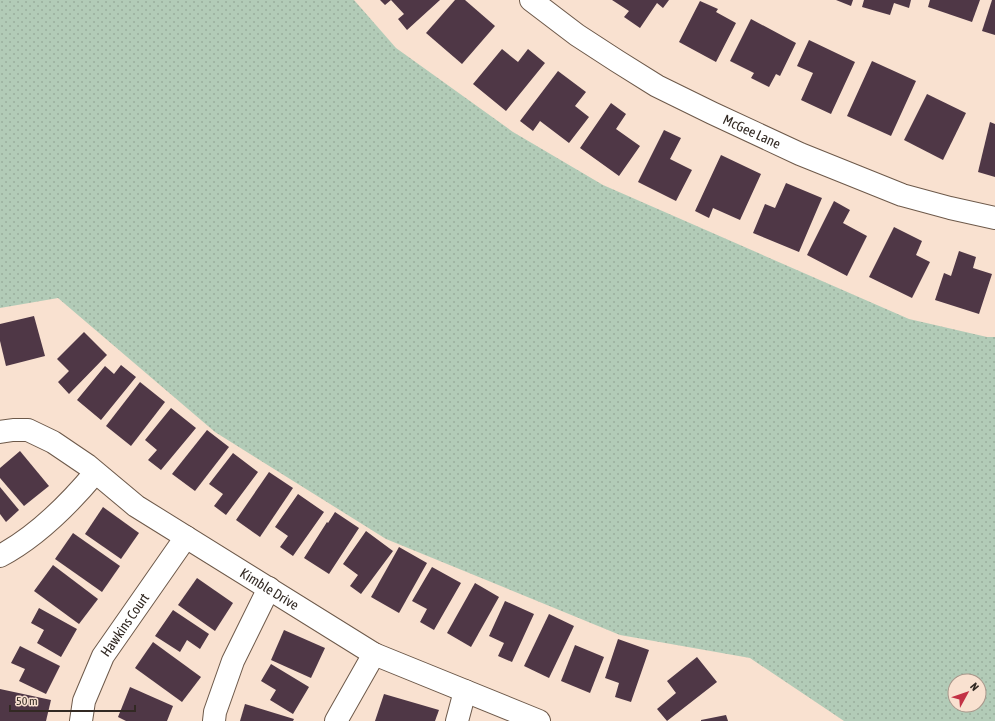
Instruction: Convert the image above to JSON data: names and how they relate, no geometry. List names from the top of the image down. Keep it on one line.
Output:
{"streets":{"street":["McGee Lane","Kimble Drive","Hawkins Court"]},"crossings":[["Kimble Drive","Hawkins Court"]],"scale_bar":"50 m","north":"top right"}
